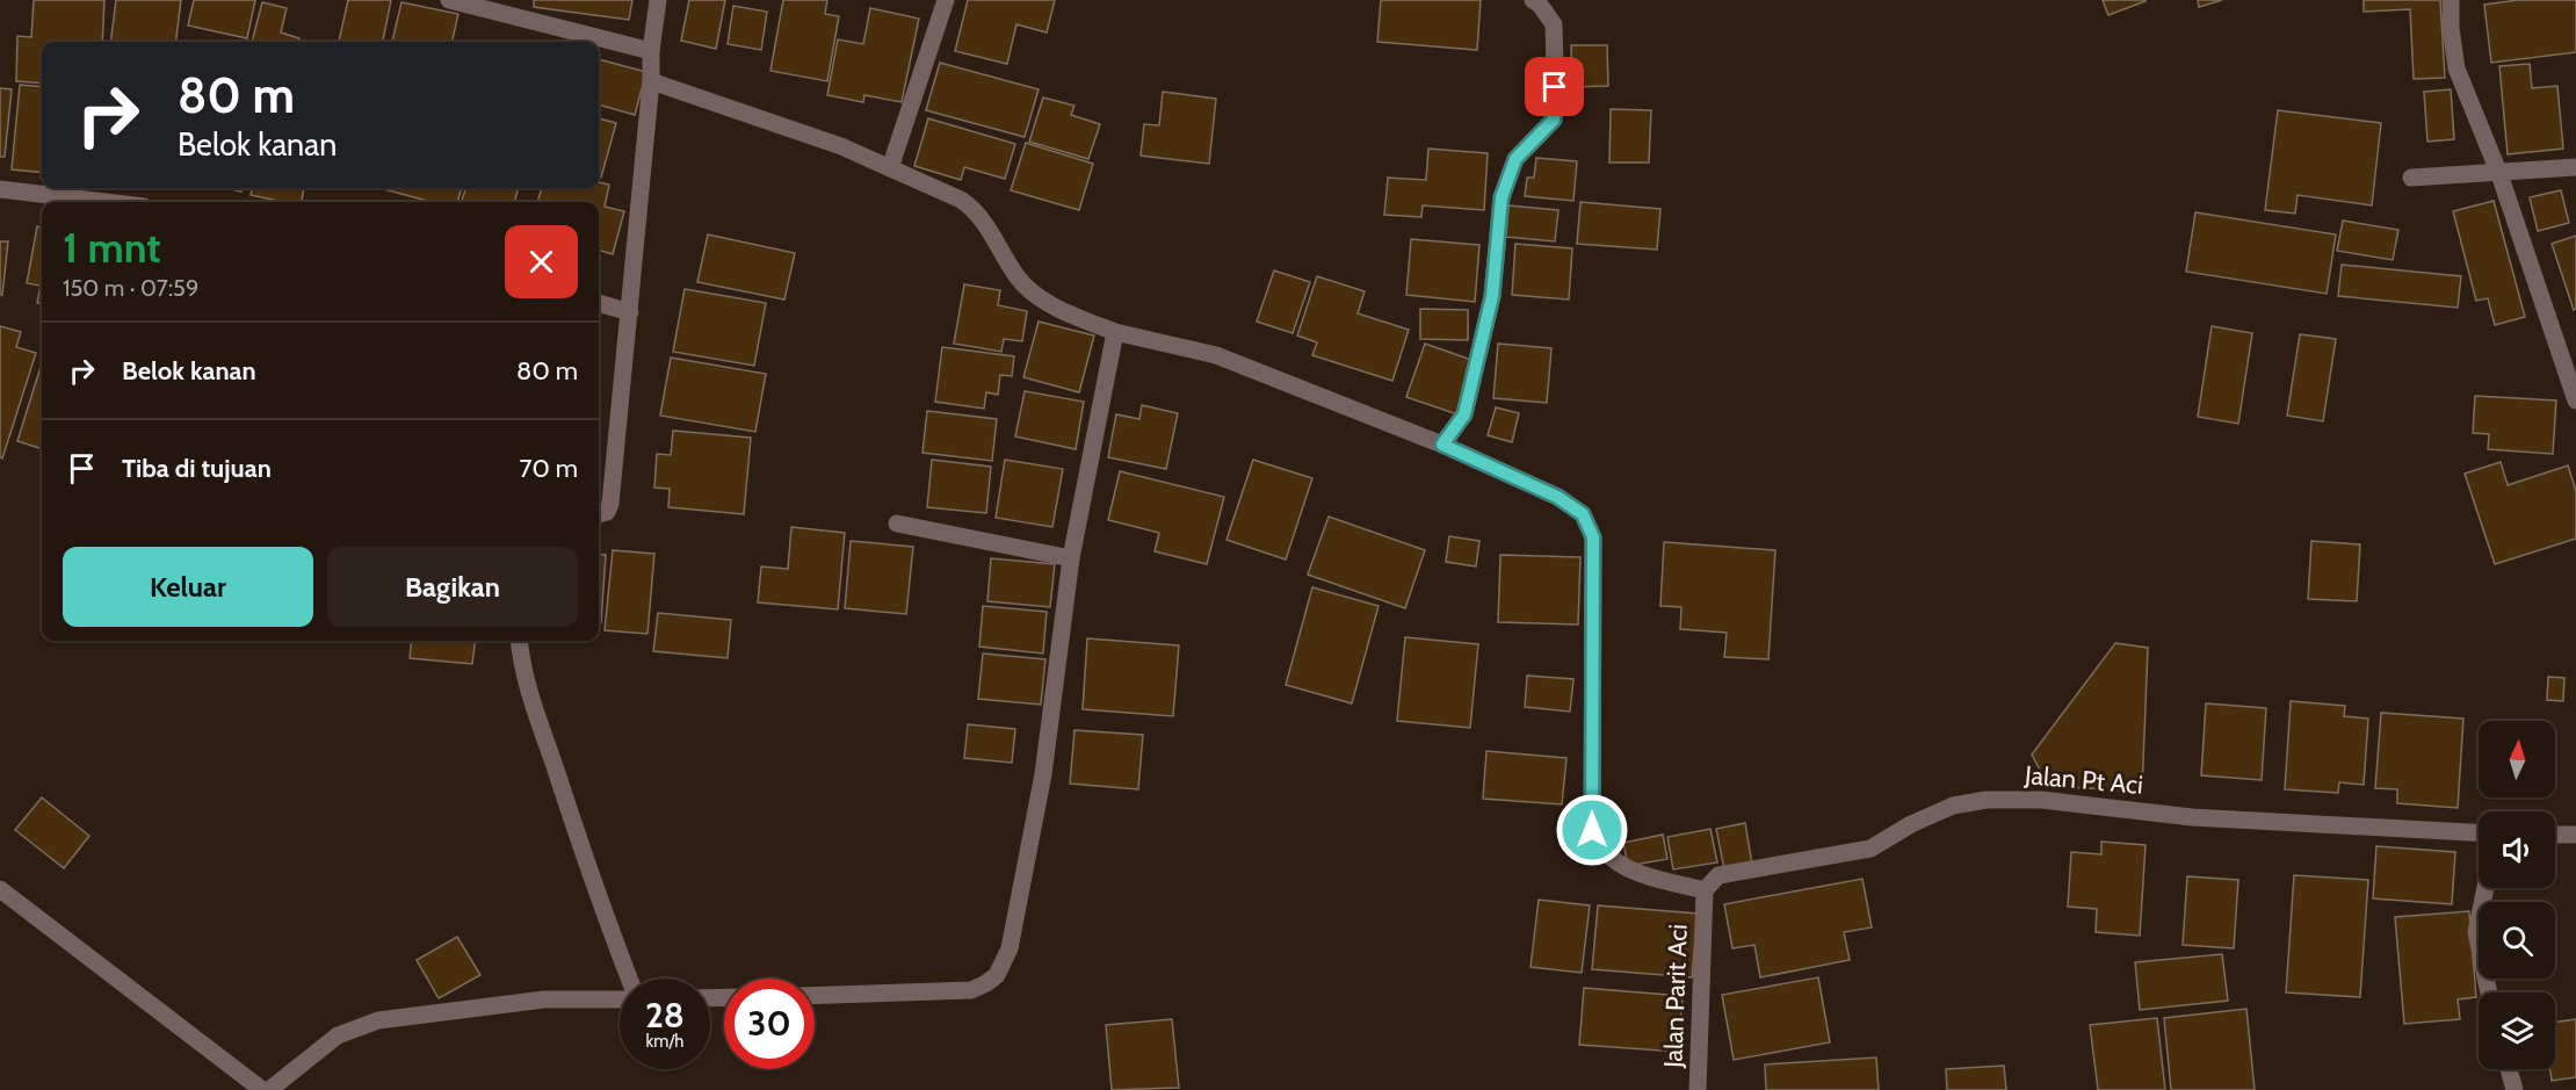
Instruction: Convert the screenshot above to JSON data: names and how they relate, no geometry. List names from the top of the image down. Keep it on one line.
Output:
{"streets":{"street":["Jalan Pt Aci","Jalan Parit Aci"]},"crossings":[["Jalan Pt Aci","Jalan Parit Aci"]],"north":"top","page":{"turn":["80 m","Belok kanan"],"heading":["1 mnt","150 m · 07:59"],"list":[{"name":"Belok kanan","value":"80 m"},{"name":"Tiba di tujuan","value":"70 m"}],"buttons":["Keluar","Bagikan"],"speed":"28 km/h","limit":"30"}}
